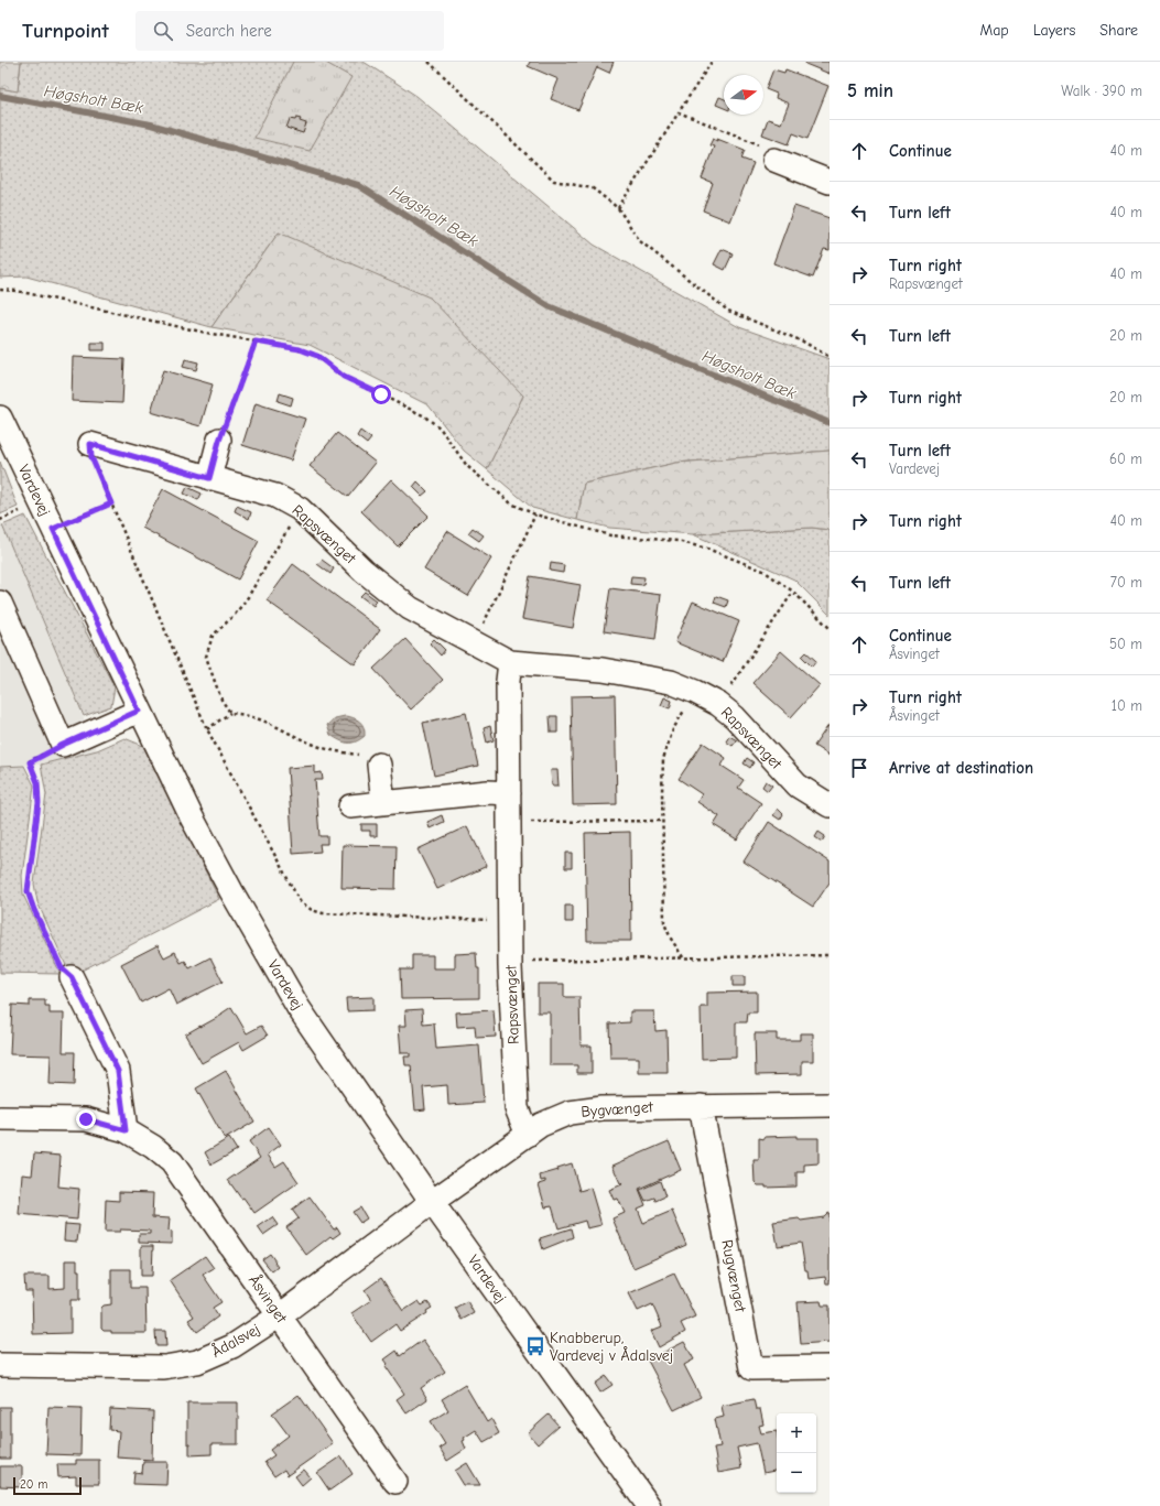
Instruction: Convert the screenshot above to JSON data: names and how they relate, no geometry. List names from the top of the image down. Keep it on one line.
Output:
{"streets":{"street":["Vardevej","Rapsvænget","Bygvænget","Rugvænget","Åsvinget","Ådalsvej"]},"crossings":[["Vardevej","Bygvænget"],["Vardevej","Ådalsvej"],["Rapsvænget","Bygvænget"],["Bygvænget","Rugvænget"],["Bygvænget","Ådalsvej"],["Åsvinget","Ådalsvej"]],"water":["Høgsholt Bæk"],"places":{"bus stop":["Knabberup, Vardevej v Ådalsvej"]},"scale_bar":"20 m","north":"right","page":{"header":"Turnpoint","search":"Search here","nav":["Map","Layers","Share"],"heading":["5 min","Walk · 390 m"],"list":[["Continue","40 m"],["Turn left","40 m"],["Turn right","Rapsvænget","40 m"],["Turn left","20 m"],["Turn right","20 m"],["Turn left","Vardevej","60 m"],["Turn right","40 m"],["Turn left","70 m"],["Continue","Åsvinget","50 m"],["Turn right","Åsvinget","10 m"],"Arrive at destination"],"map_buttons":["+","−"],"scale":"20 m"}}
